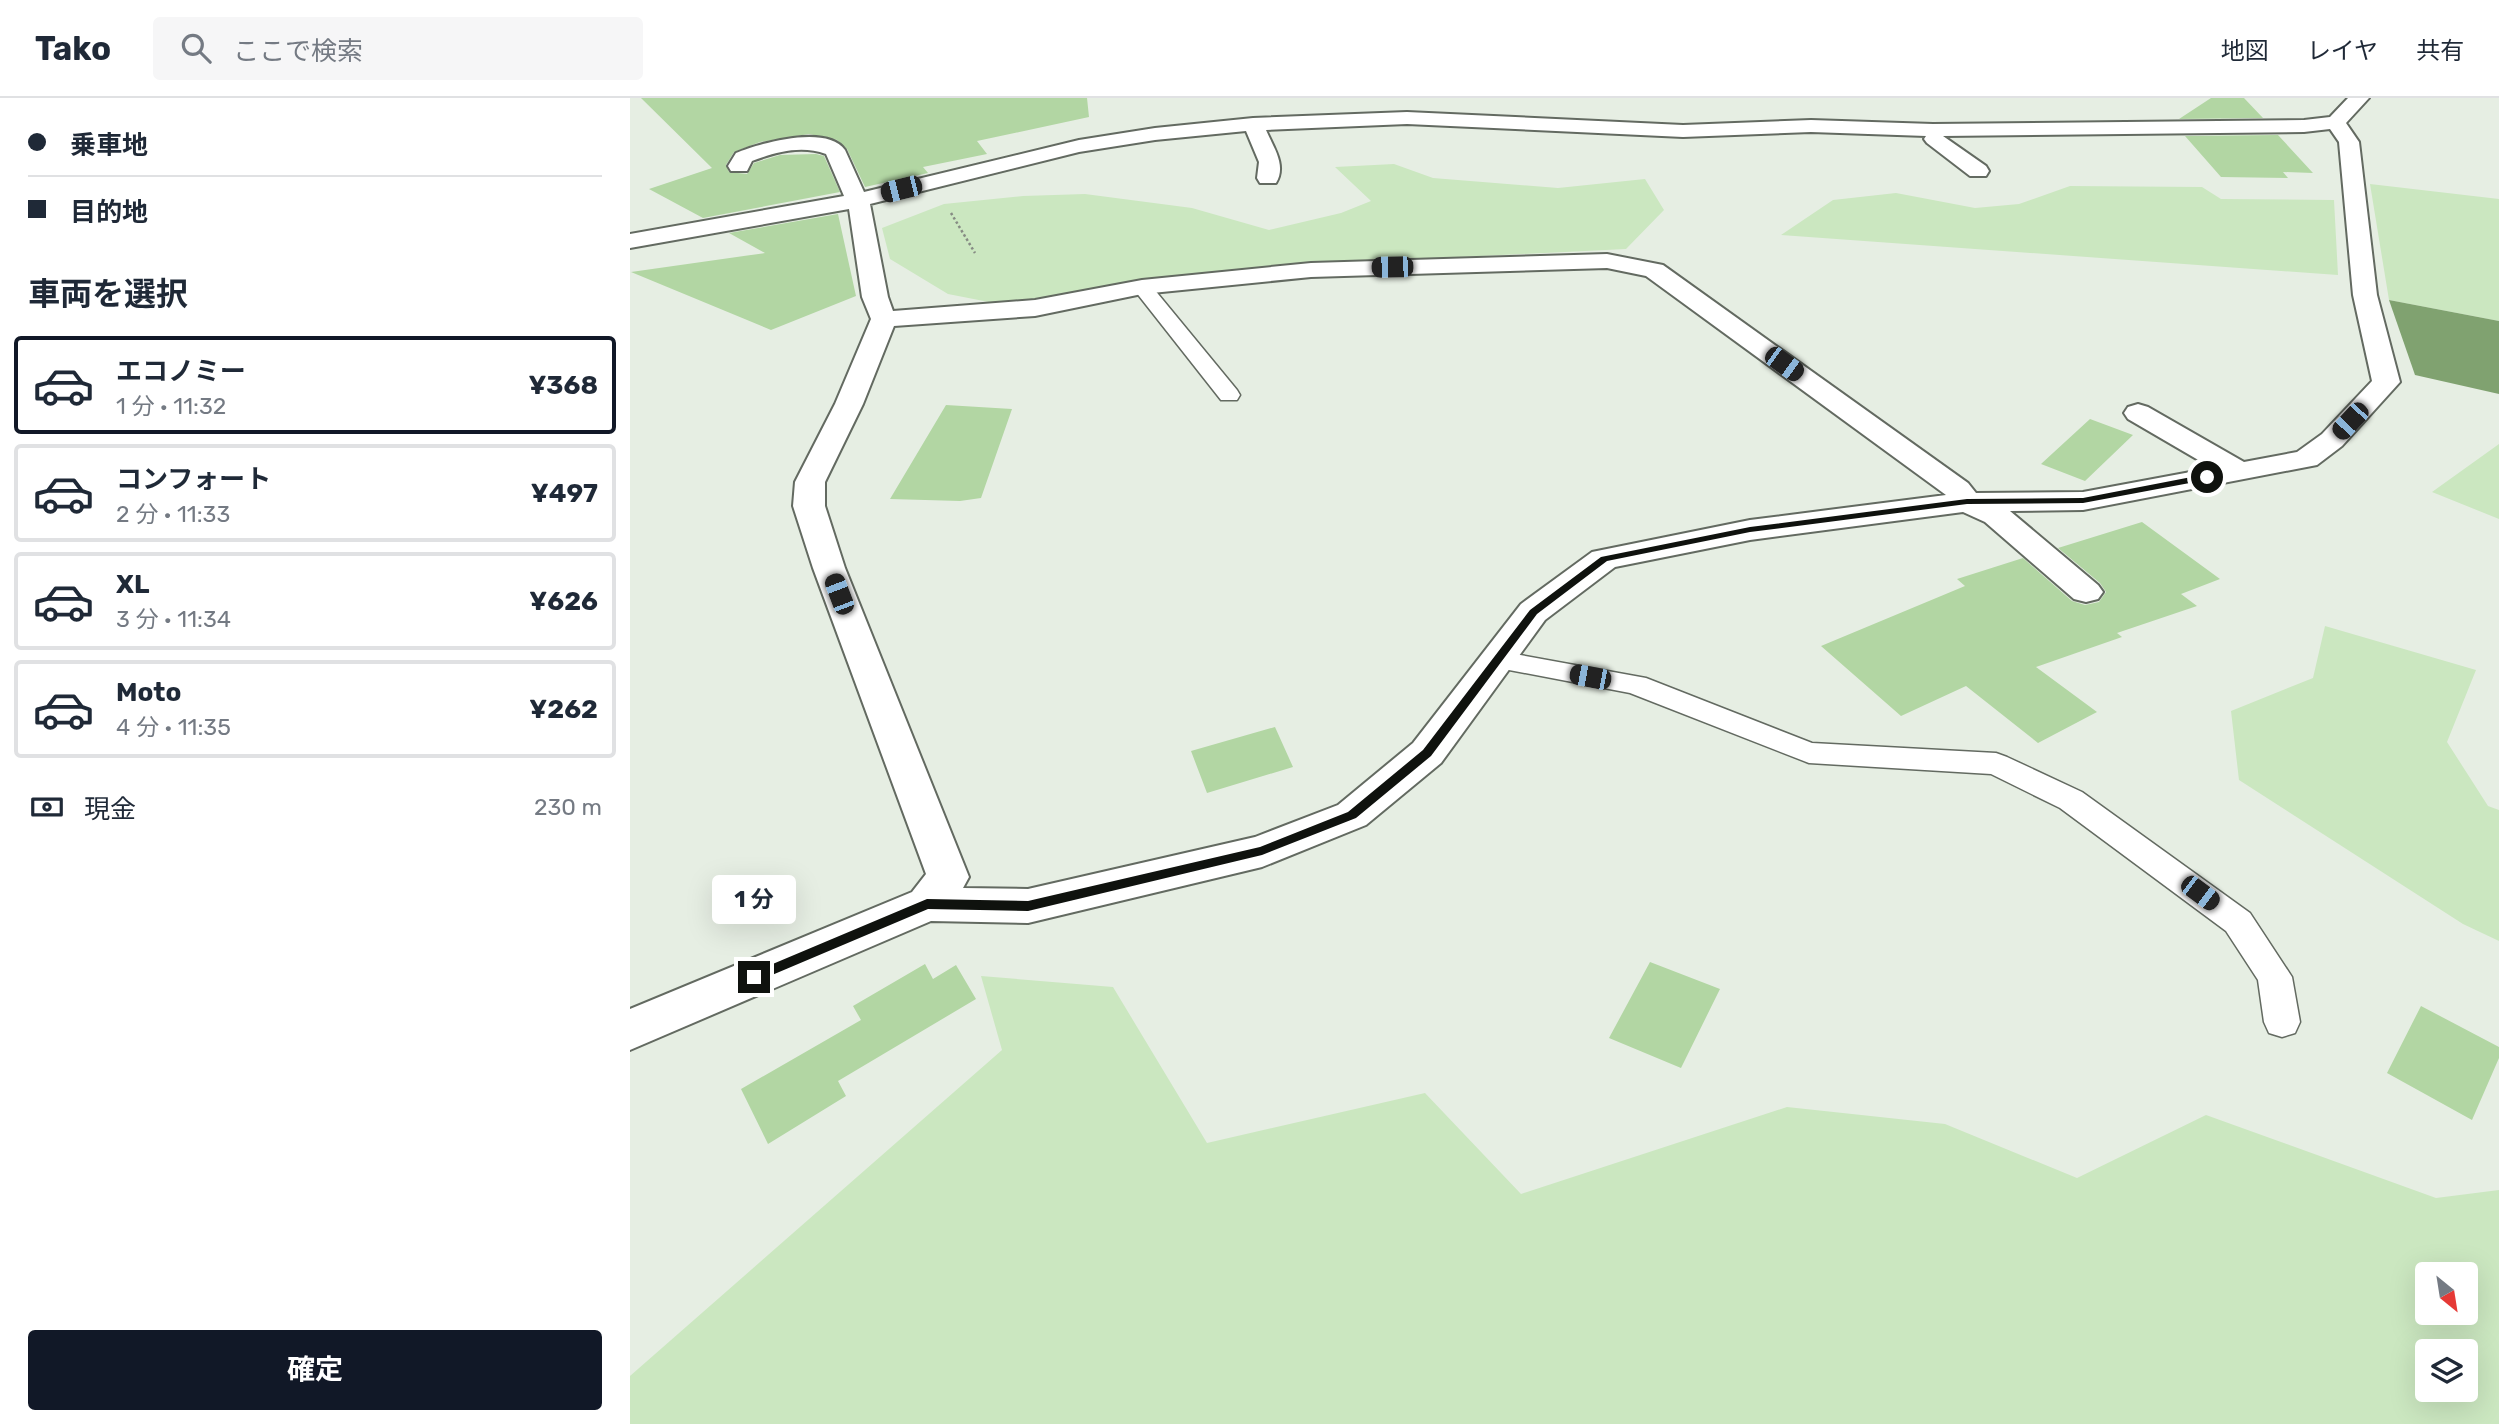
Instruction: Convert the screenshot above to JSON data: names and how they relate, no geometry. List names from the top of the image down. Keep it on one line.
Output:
{"north":"bottom right","page":{"header":"Tako","search":"ここで検索","nav":["地図","レイヤ","共有"],"banner":["乗車地","目的地"],"heading":"車両を選択","list":[{"name":"エコノミー","note":"1 分 · 11:32","value":"¥368"},{"name":"コンフォート","note":"2 分 · 11:33","value":"¥497"},{"name":"XL","note":"3 分 · 11:34","value":"¥626"},{"name":"Moto","note":"4 分 · 11:35","value":"¥262"}],"pay":["現金","230 m"],"bubble":"1 分","buttons":"確定"}}
